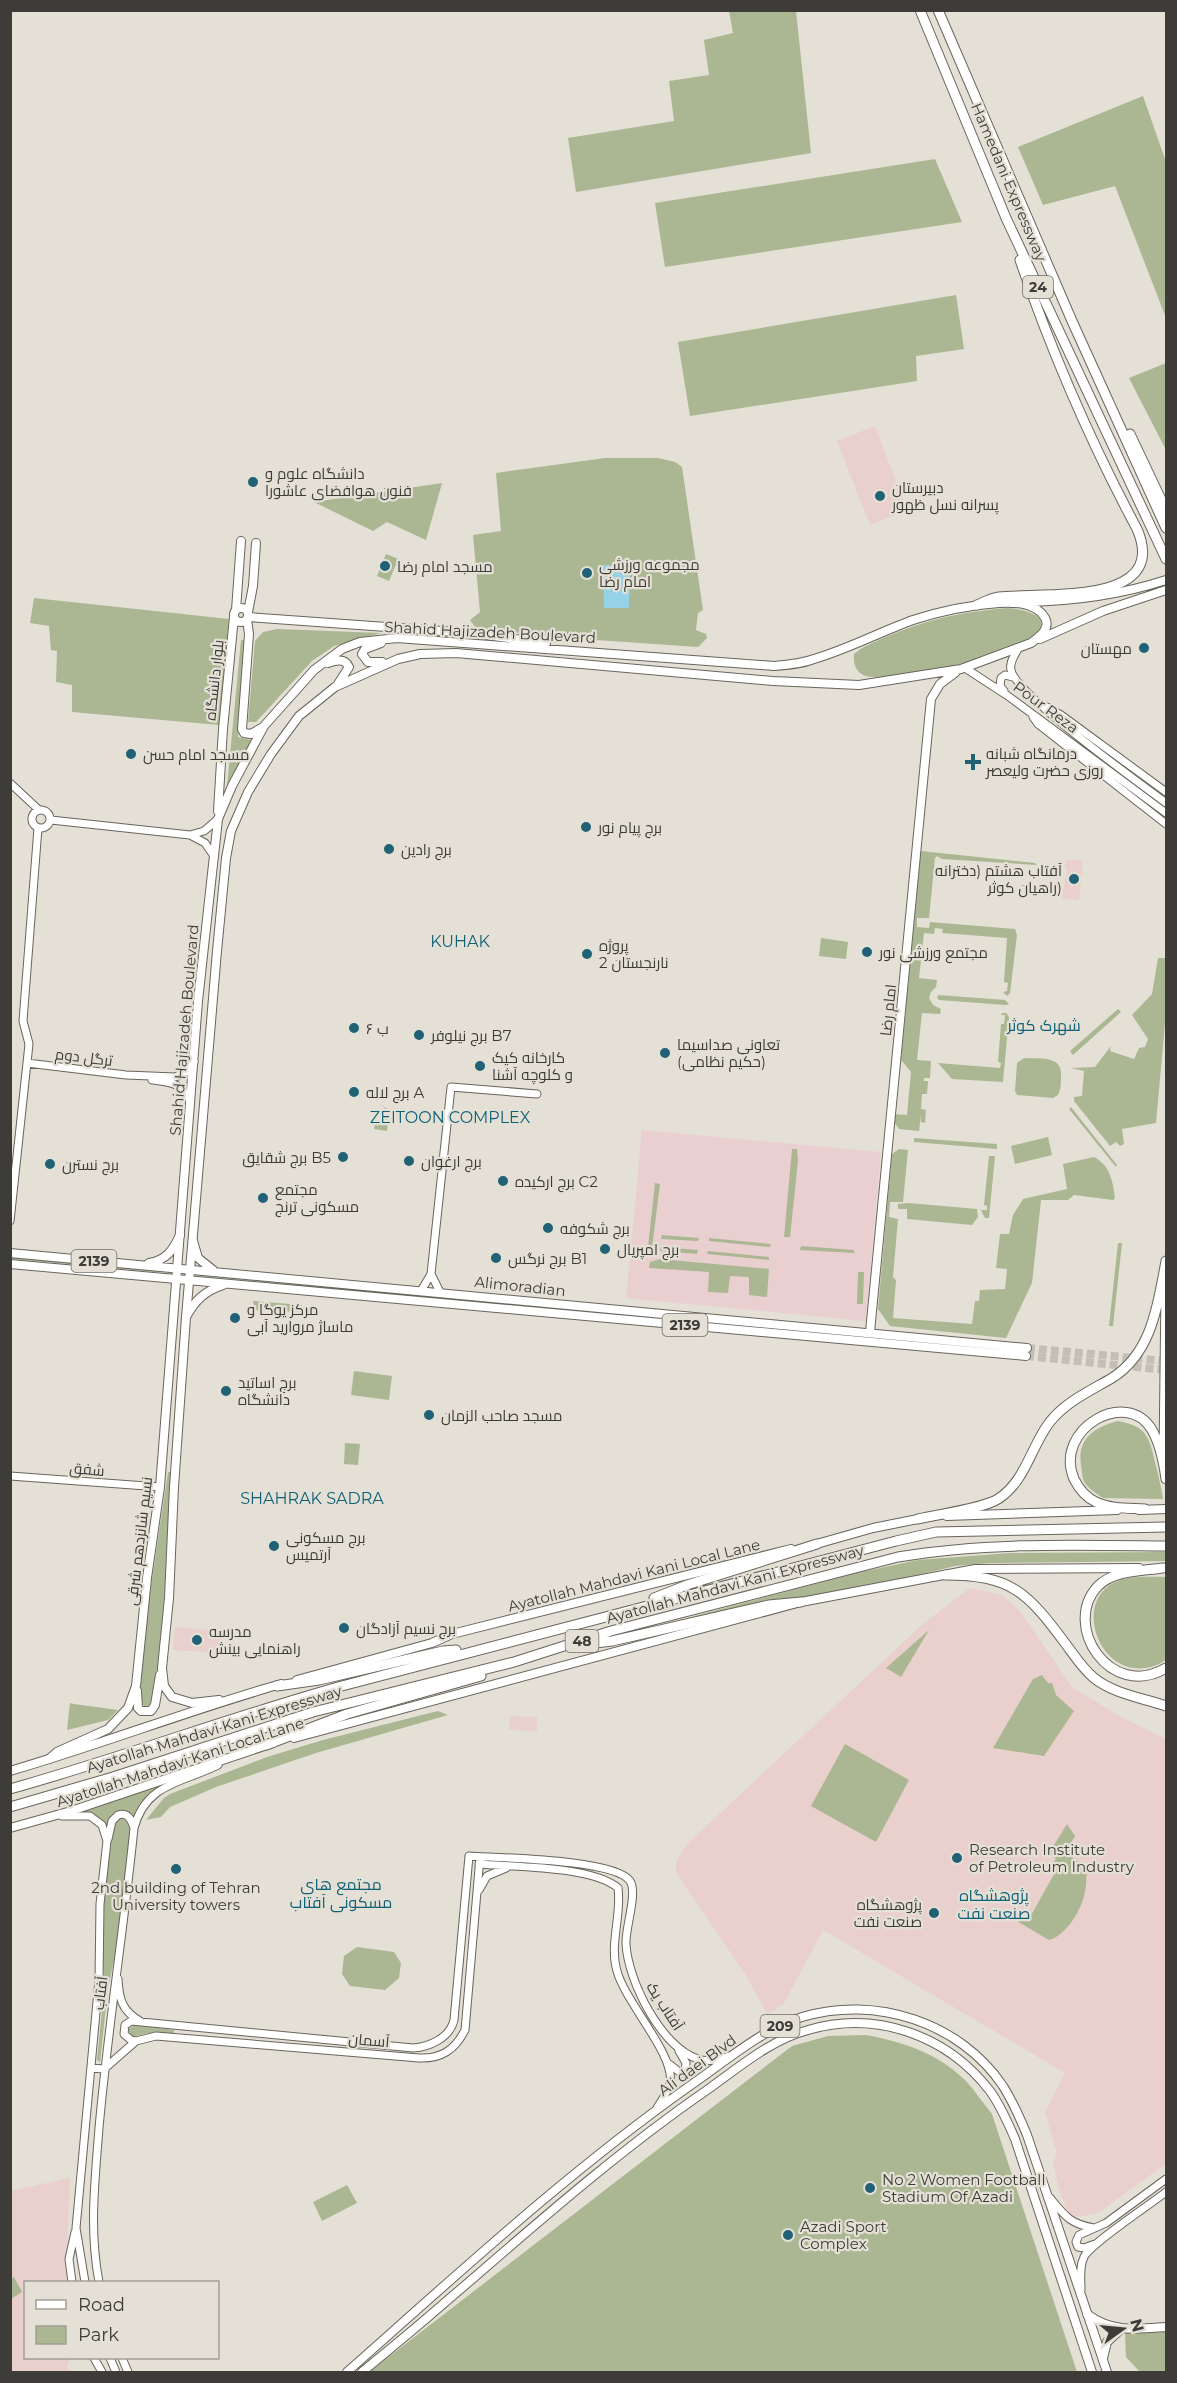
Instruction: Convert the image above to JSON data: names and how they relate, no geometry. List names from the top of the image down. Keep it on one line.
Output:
{"streets":{"highway":["Hamedani Expressway","24","Ayatollah Mahdavi Kani Expressway","48"],"main road":["Shahid Hajizadeh Boulevard","بلوار دانشگاه","امام رضا","2139","Alimoradian","نسیم شانزدهم شرقی","Ayatollah Mahdavi Kani Local Lane","209","Ali daei Blvd"],"street":["Pour Reza","ترگل دوم","شفق","آفتاب","آفتاب یک","آسمان"]},"crossings":[["Shahid Hajizadeh Boulevard","بلوار دانشگاه"],["Shahid Hajizadeh Boulevard","Pour Reza"],["Shahid Hajizadeh Boulevard","امام رضا"],["Shahid Hajizadeh Boulevard","ترگل دوم"],["Shahid Hajizadeh Boulevard","Alimoradian"],["Shahid Hajizadeh Boulevard","نسیم شانزدهم شرقی"],["Pour Reza","امام رضا"],["امام رضا","Alimoradian"],["Alimoradian","نسیم شانزدهم شرقی"],["شفق","نسیم شانزدهم شرقی"],["نسیم شانزدهم شرقی","Ayatollah Mahdavi Kani Local Lane"],["Ayatollah Mahdavi Kani Local Lane","Ayatollah Mahdavi Kani Expressway"],["Ayatollah Mahdavi Kani Local Lane","آفتاب"],["آفتاب یک","Ali daei Blvd"]],"districts":["KUHAK","شهرک کوثر","ZEITOON COMPLEX","SHAHRAK SADRA","مجتمع های مسکونی آفتاب","پژوهشگاه صنعت نفت"],"places":{"other":["دانشگاه علوم و فنون هوافضای عاشورا","دبیرستان پسرانه نسل ظهور","مسجد امام رضا","مجموعه ورزشی امام رضا","مهستان","مسجد امام حسن","برج پیام نور","برج رادین","آفتاب هشتم (دخترانه راهیان کوثر)","مجتمع ورزشی نور","پروژه نارنجستان 2","ب ۶","برج نیلوفر B7","تعاونی صداسیما (حکیم نظامی)","کارخانه کیک و کلوچه آشنا","برج لاله A","برج شقایق B5","برج ارغوان","برج نسترن","برج ارکیده C2","مجتمع مسکونی ترنج","برج شکوفه","برج امپریال","برج نرگس B1","مرکز یوگا و ماساژ مروارید آبی","برج اساتید دانشگاه","مسجد صاحب الزمان","برج مسکونی آرتمیس","برج نسیم آزادگان","مدرسه راهنمایی بینش","Research Institute of Petroleum Industry","2nd building of Tehran University towers","پژوهشگاه صنعت نفت","No 2 Women Football Stadium Of Azadi","Azadi Sport Complex"],"health":["درمانگاه شبانه روزی حضرت ولیعصر"]},"legend":["Road","Park"],"north":"right"}
